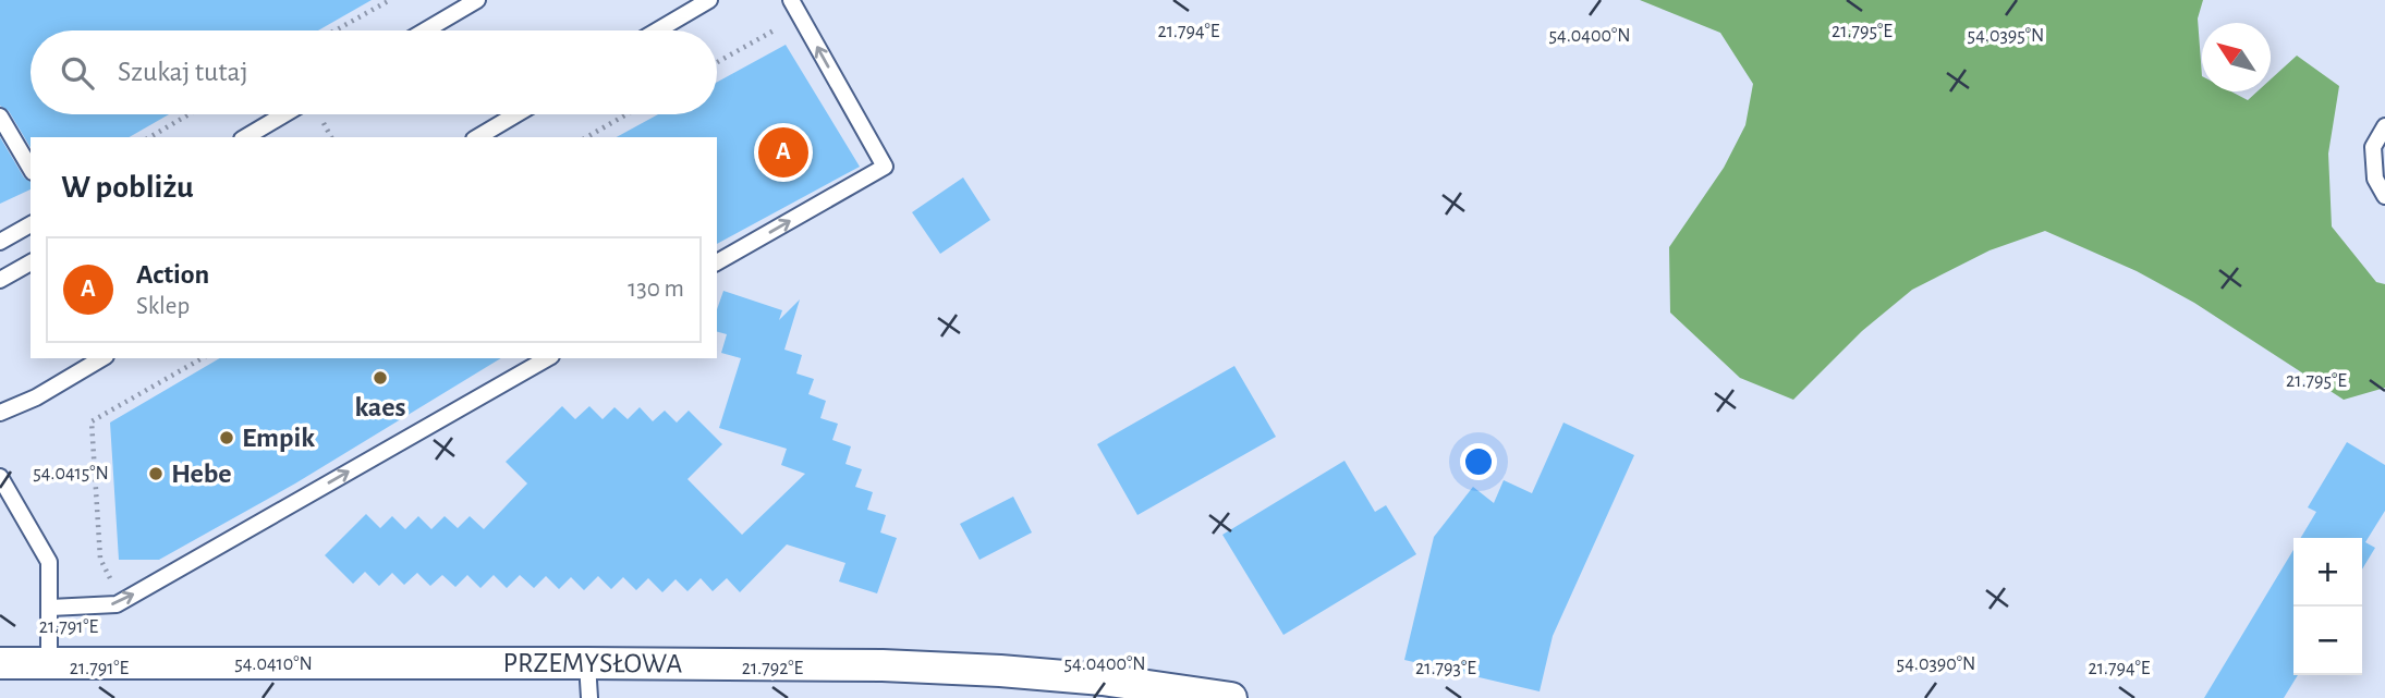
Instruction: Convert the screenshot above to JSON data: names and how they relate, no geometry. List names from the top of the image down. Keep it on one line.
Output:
{"streets":{"street":["PRZEMYSŁOWA"]},"places":["kaes","Empik","Hebe"],"north":"top left","page":{"search":"Szukaj tutaj","pins":"A","heading":"W pobliżu","list":[{"mark":"A","name":"Action","note":"Sklep","value":"130 m"}],"map_buttons":["+","−"]},"coordinates":["21.794°E","21.795°E","54.0395°N","54.0400°N","54.0415°N","21.791°E","54.0410°N","54.0390°N","21.792°E","21.793°E"]}
